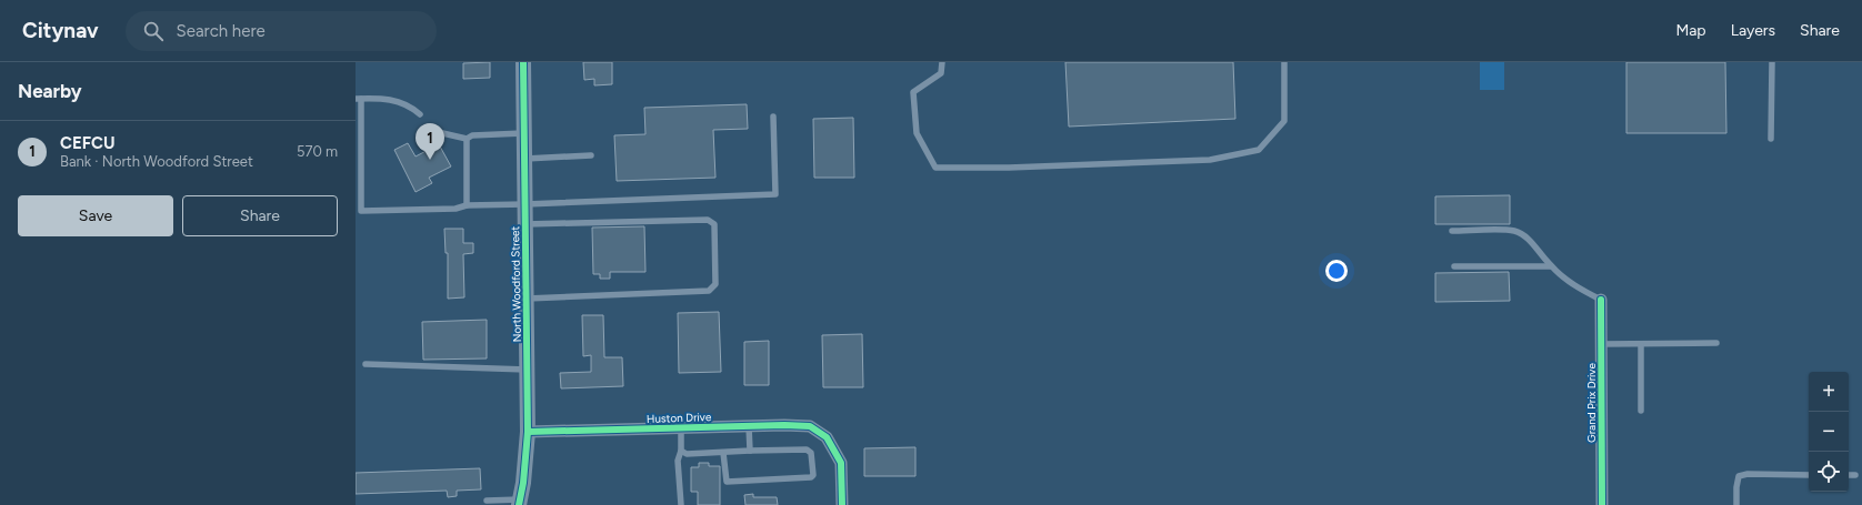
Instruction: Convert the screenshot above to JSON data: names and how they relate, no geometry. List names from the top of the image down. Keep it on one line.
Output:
{"streets":{"street":["North Woodford Street","Grand Prix Drive","Huston Drive"]},"crossings":[["North Woodford Street","Huston Drive"]],"page":{"header":"Citynav","search":"Search here","nav":["Map","Layers","Share"],"heading":"Nearby","list":[{"mark":"1","name":"CEFCU","note":"Bank · North Woodford Street","value":"570 m"}],"pins":"1","buttons":["Save","Share"],"map_buttons":["+","−"]}}
